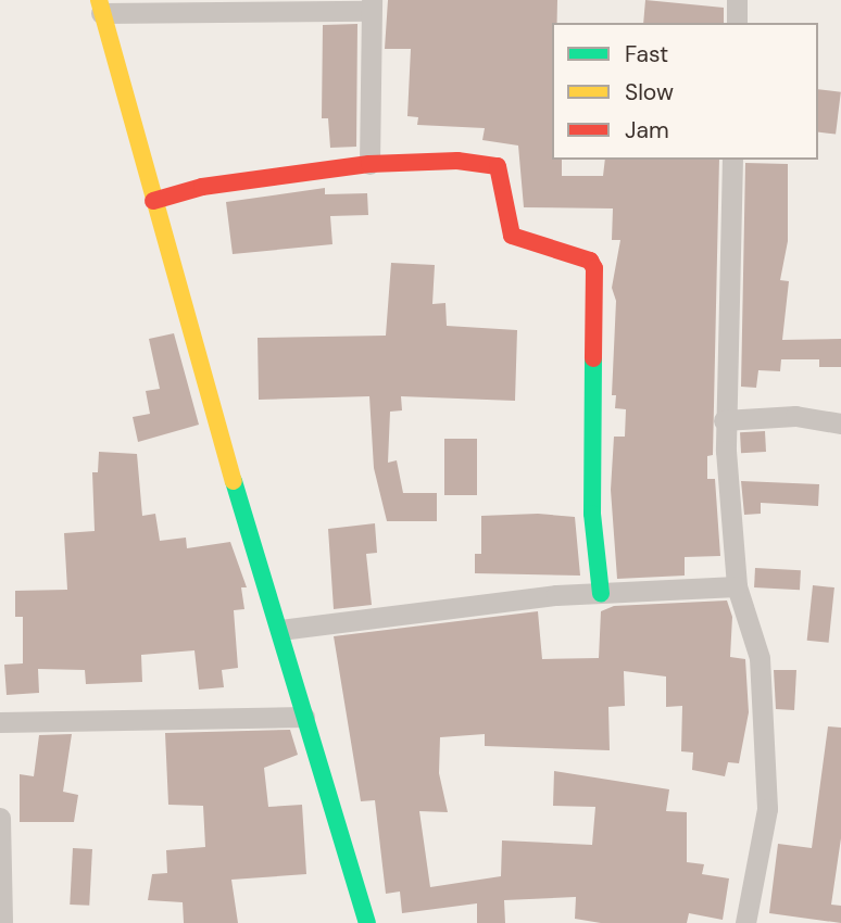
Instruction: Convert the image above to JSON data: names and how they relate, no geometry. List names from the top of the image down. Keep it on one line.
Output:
{"legend":["Fast","Slow","Jam"]}
